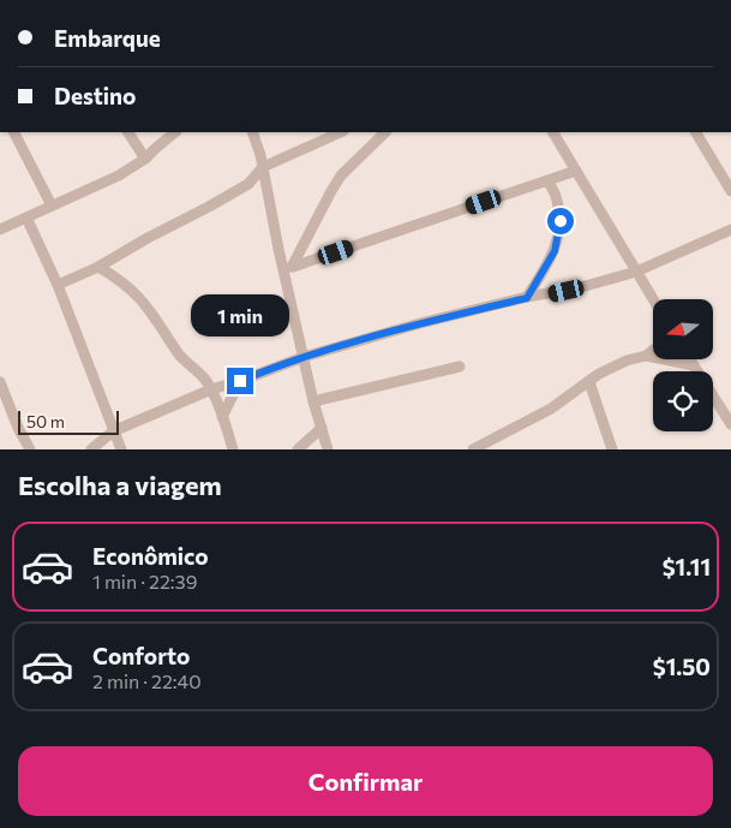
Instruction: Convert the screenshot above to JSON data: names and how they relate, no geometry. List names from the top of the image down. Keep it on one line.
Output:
{"scale_bar":"50 m","north":"left","page":{"banner":["Embarque","Destino"],"bubble":"1 min","scale":"50 m","heading":"Escolha a viagem","list":[{"name":"Econômico","note":"1 min · 22:39","value":"$1.11"},{"name":"Conforto","note":"2 min · 22:40","value":"$1.50"}],"buttons":"Confirmar"}}
